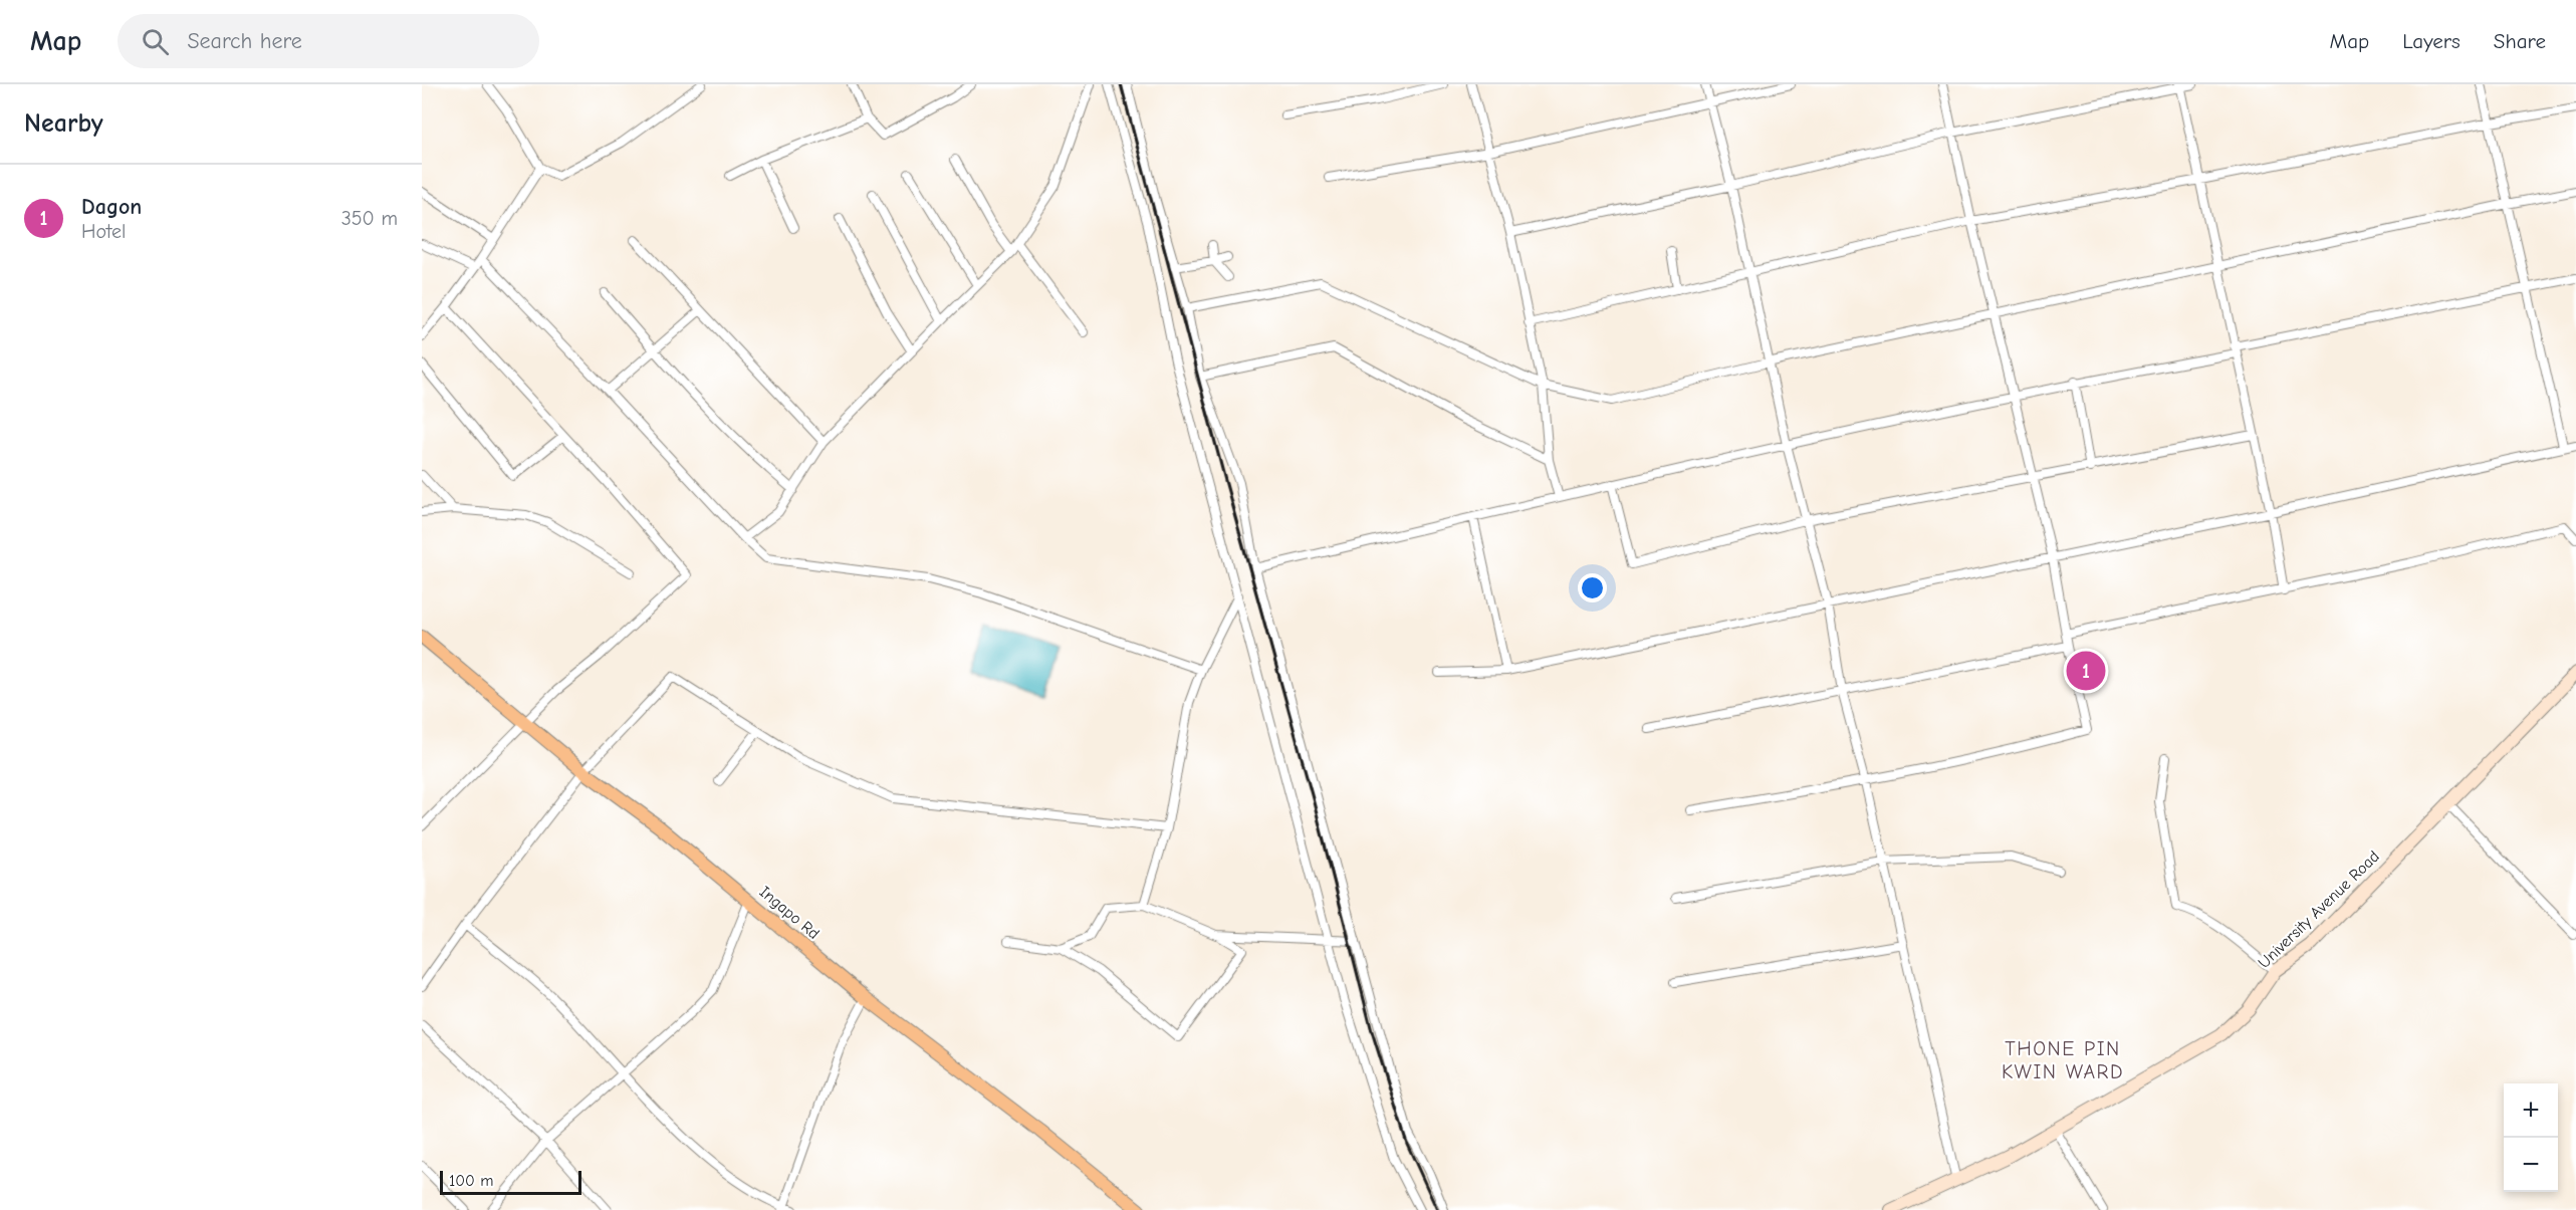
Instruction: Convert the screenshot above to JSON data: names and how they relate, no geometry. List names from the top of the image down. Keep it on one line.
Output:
{"streets":{"main road":["University Avenue Road","Ingapo Rd"]},"districts":["THONE PIN KWIN WARD"],"scale_bar":"100 m","page":{"header":"Map","search":"Search here","nav":["Map","Layers","Share"],"heading":"Nearby","list":[{"mark":"1","name":"Dagon","note":"Hotel","value":"350 m"}],"pins":"1","map_buttons":["+","−"],"scale":"100 m"}}
